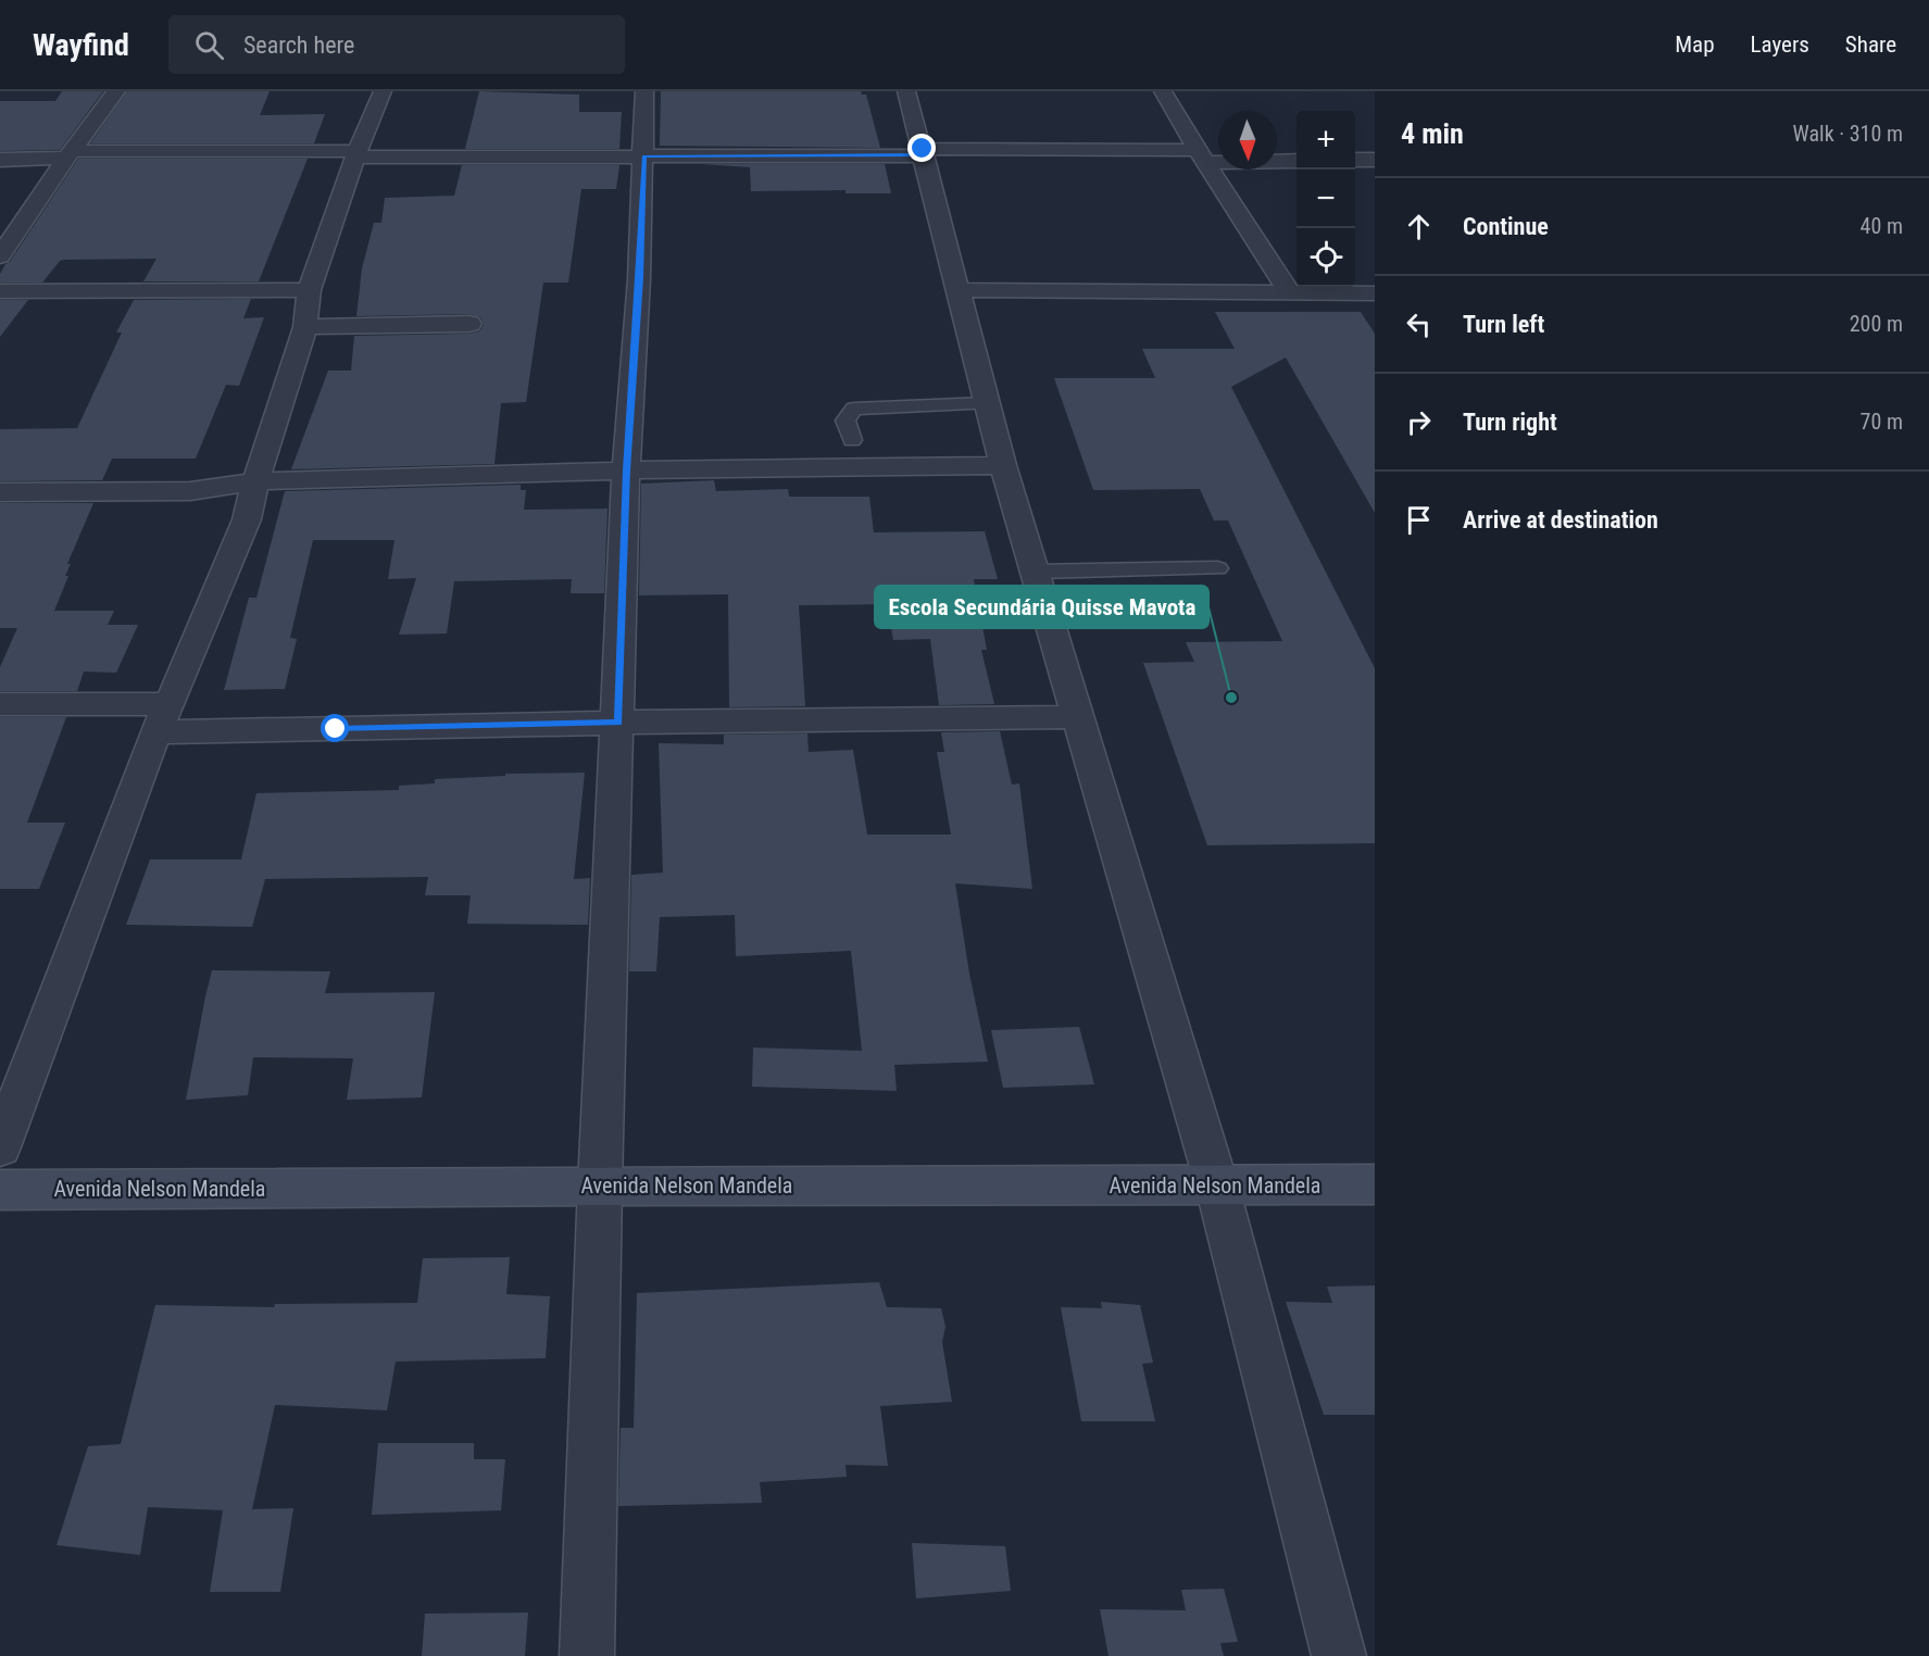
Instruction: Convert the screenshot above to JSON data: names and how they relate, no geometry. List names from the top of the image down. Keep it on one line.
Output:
{"streets":{"street":["Avenida Nelson Mandela"]},"places":["Escola Secundária Quisse Mavota"],"north":"bottom","page":{"header":"Wayfind","search":"Search here","nav":["Map","Layers","Share"],"heading":["4 min","Walk · 310 m"],"map_buttons":["+","−"],"list":[["Continue","40 m"],["Turn left","200 m"],["Turn right","70 m"],"Arrive at destination"]}}
